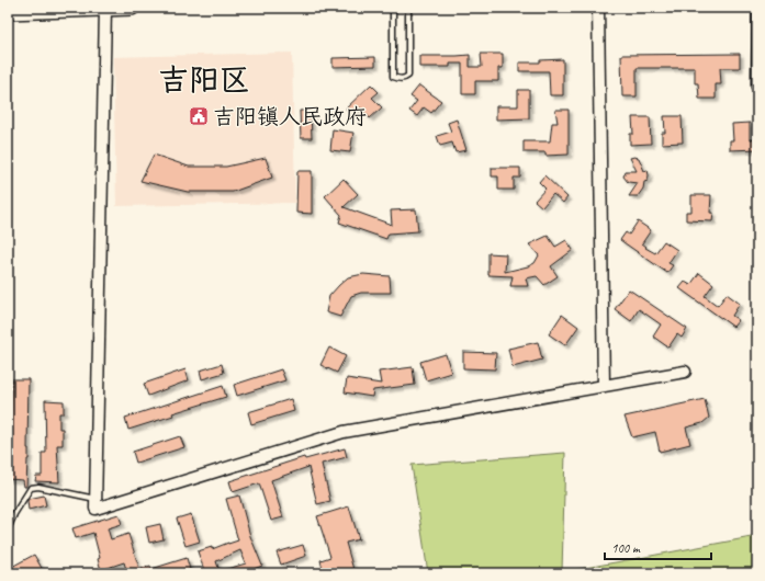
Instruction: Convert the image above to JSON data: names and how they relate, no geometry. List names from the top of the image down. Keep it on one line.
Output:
{"districts":["吉阳区"],"places":{"public building":["吉阳镇人民政府"]},"scale_bar":"100 m"}
